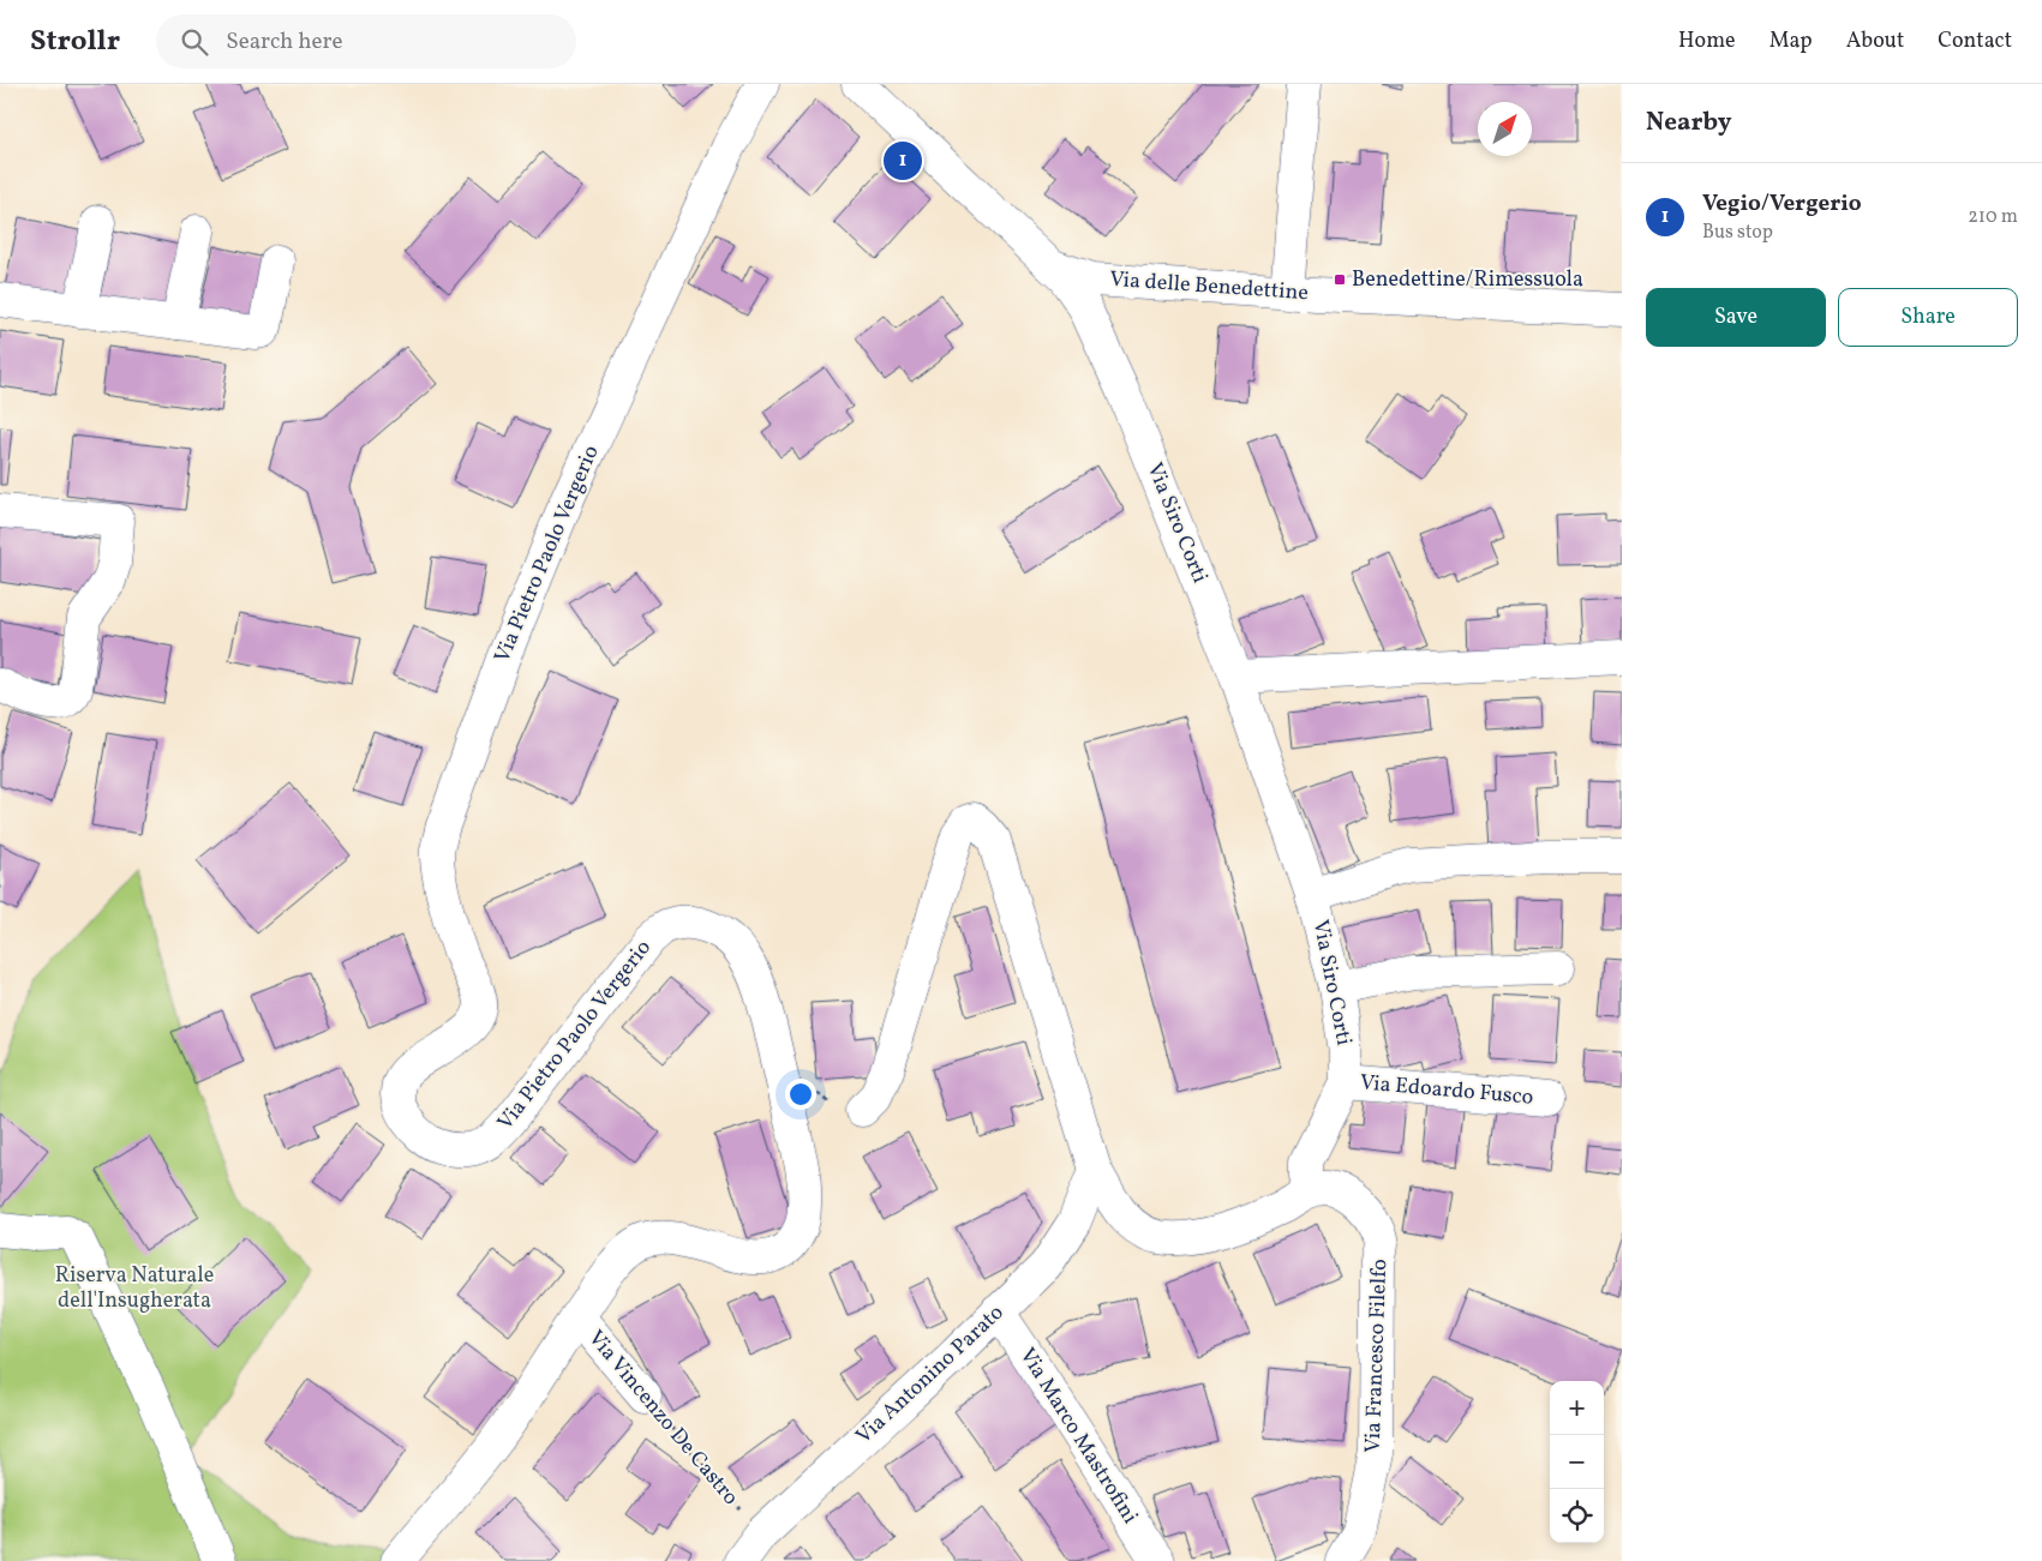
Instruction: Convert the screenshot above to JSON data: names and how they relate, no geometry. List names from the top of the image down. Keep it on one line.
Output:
{"streets":{"street":["Via delle Benedettine","Via Siro Corti","Via Pietro Paolo Vergerio","Via Edoardo Fusco","Via Francesco Filelfo","Via Antonino Parato","Via Vincenzo De Castro","Via Marco Mastrofini"]},"crossings":[["Via delle Benedettine","Via Siro Corti"],["Via Siro Corti","Via Edoardo Fusco"],["Via Siro Corti","Via Francesco Filelfo"],["Via Pietro Paolo Vergerio","Via Vincenzo De Castro"],["Via Antonino Parato","Via Marco Mastrofini"]],"parks":["Riserva Naturale dell'Insugherata"],"places":{"transit":["Benedettine/Rimessuola"]},"north":"top right","page":{"header":"Strollr","search":"Search here","nav":["Home","Map","About","Contact"],"heading":"Nearby","pins":"1","list":[{"mark":"1","name":"Vegio/Vergerio","note":"Bus stop","value":"210 m"}],"buttons":["Save","Share"],"map_buttons":["+","−"]}}
